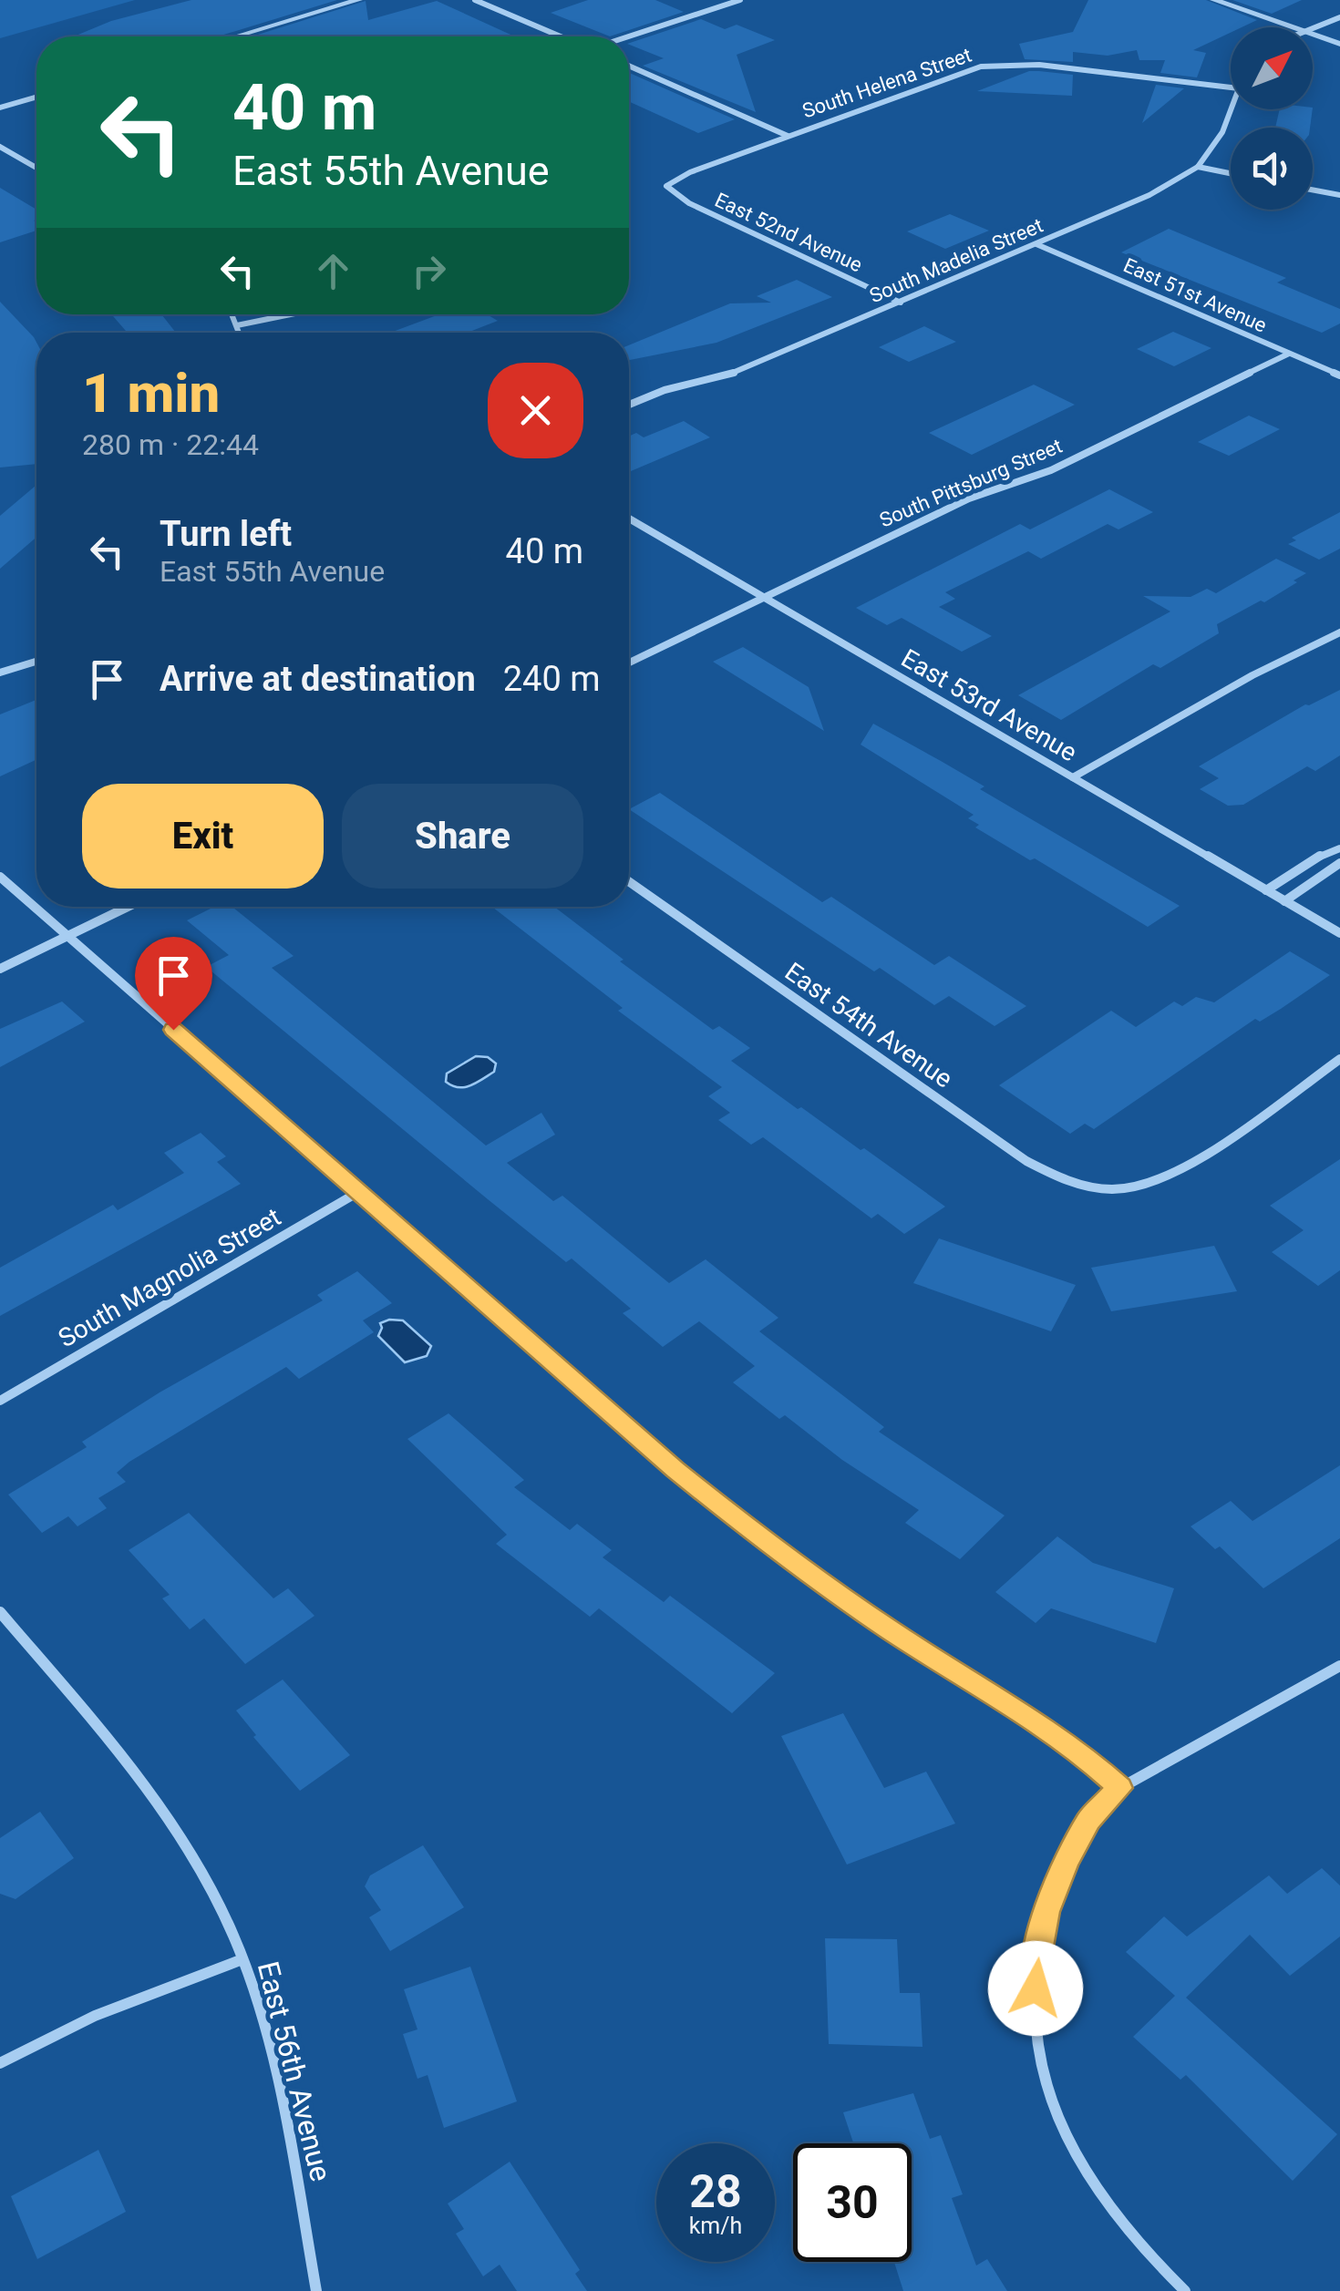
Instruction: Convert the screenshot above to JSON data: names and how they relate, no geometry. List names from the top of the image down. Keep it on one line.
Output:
{"streets":{"street":["South Helena Street","East 52nd Avenue","South Madelia Street","East 51st Avenue","South Pittsburg Street","East 53rd Avenue","East 54th Avenue","South Magnolia Street","East 56th Avenue"]},"crossings":[["South Helena Street","East 52nd Avenue"],["East 52nd Avenue","South Madelia Street"],["South Madelia Street","East 51st Avenue"],["East 51st Avenue","South Pittsburg Street"],["South Pittsburg Street","East 53rd Avenue"]],"north":"top right","page":{"turn":["40 m","East 55th Avenue"],"heading":["1 min","280 m · 22:44"],"list":[{"name":"Turn left","note":"East 55th Avenue","value":"40 m"},{"name":"Arrive at destination","value":"240 m"}],"buttons":["Exit","Share"],"speed":"28 km/h","limit":"30"}}
